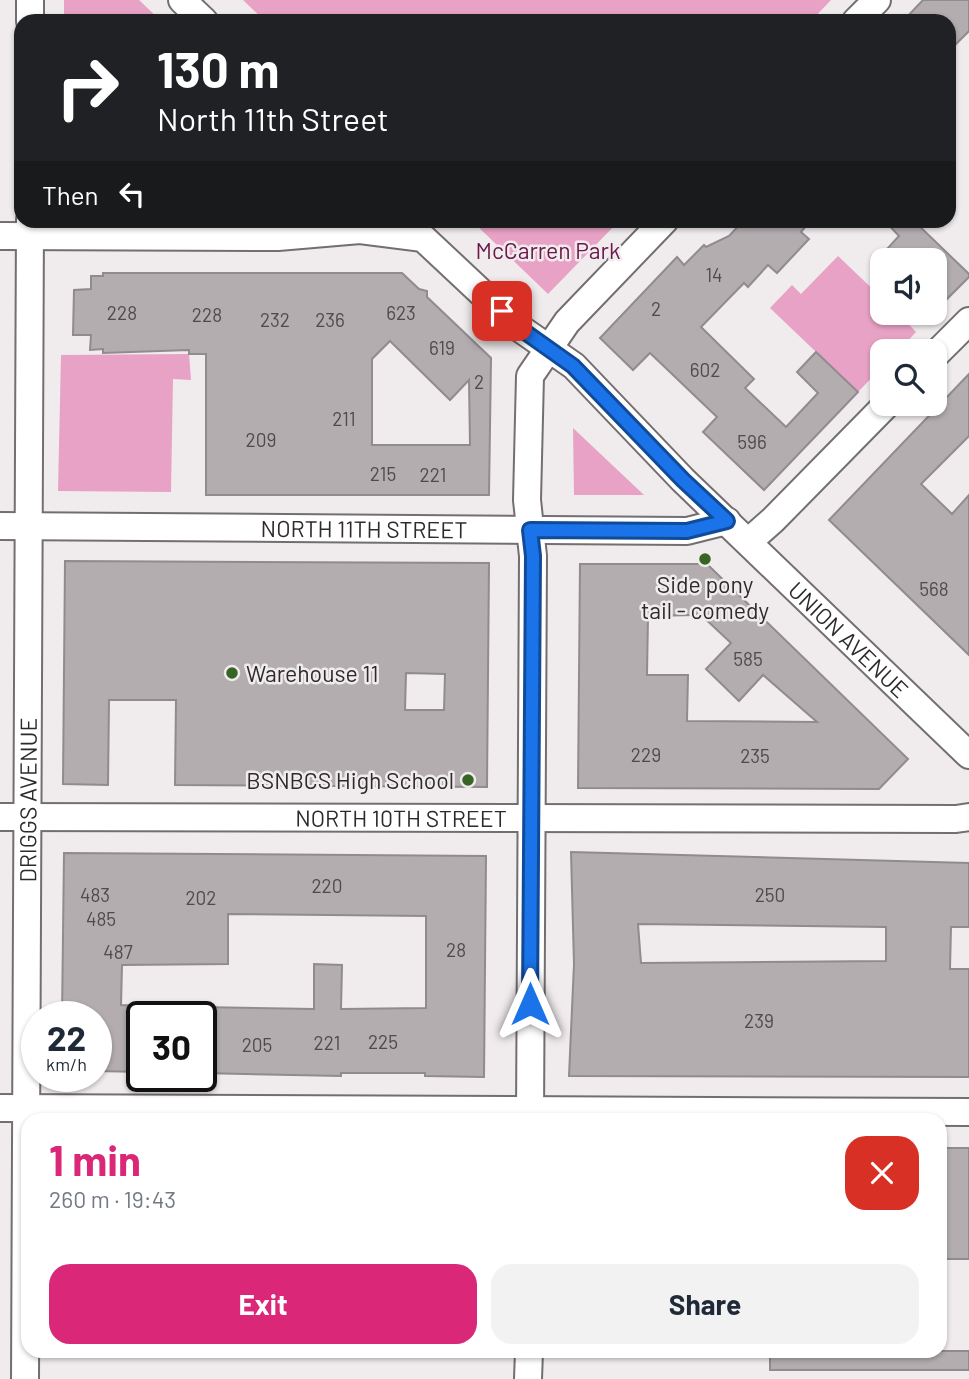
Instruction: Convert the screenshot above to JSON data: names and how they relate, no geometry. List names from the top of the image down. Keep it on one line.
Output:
{"streets":{"street":["NORTH 11TH STREET","UNION AVENUE","DRIGGS AVENUE","NORTH 10TH STREET"]},"crossings":[["NORTH 11TH STREET","UNION AVENUE"],["NORTH 11TH STREET","DRIGGS AVENUE"],["DRIGGS AVENUE","NORTH 10TH STREET"]],"parks":["McCarren Park"],"places":["Side pony tail - comedy","Warehouse 11","BSNBCS High School"],"house_numbers":["14","2","228","623","228","232","236","619","602","2","211","209","596","215","221","568","585","229","235","220","483","250","202","485","28","487","239","225","221","205"],"page":{"turn":["130 m","North 11th Street"],"then":"Then","speed":"22 km/h","limit":"30","heading":["1 min","260 m · 19:43"],"buttons":["Exit","Share"]}}
